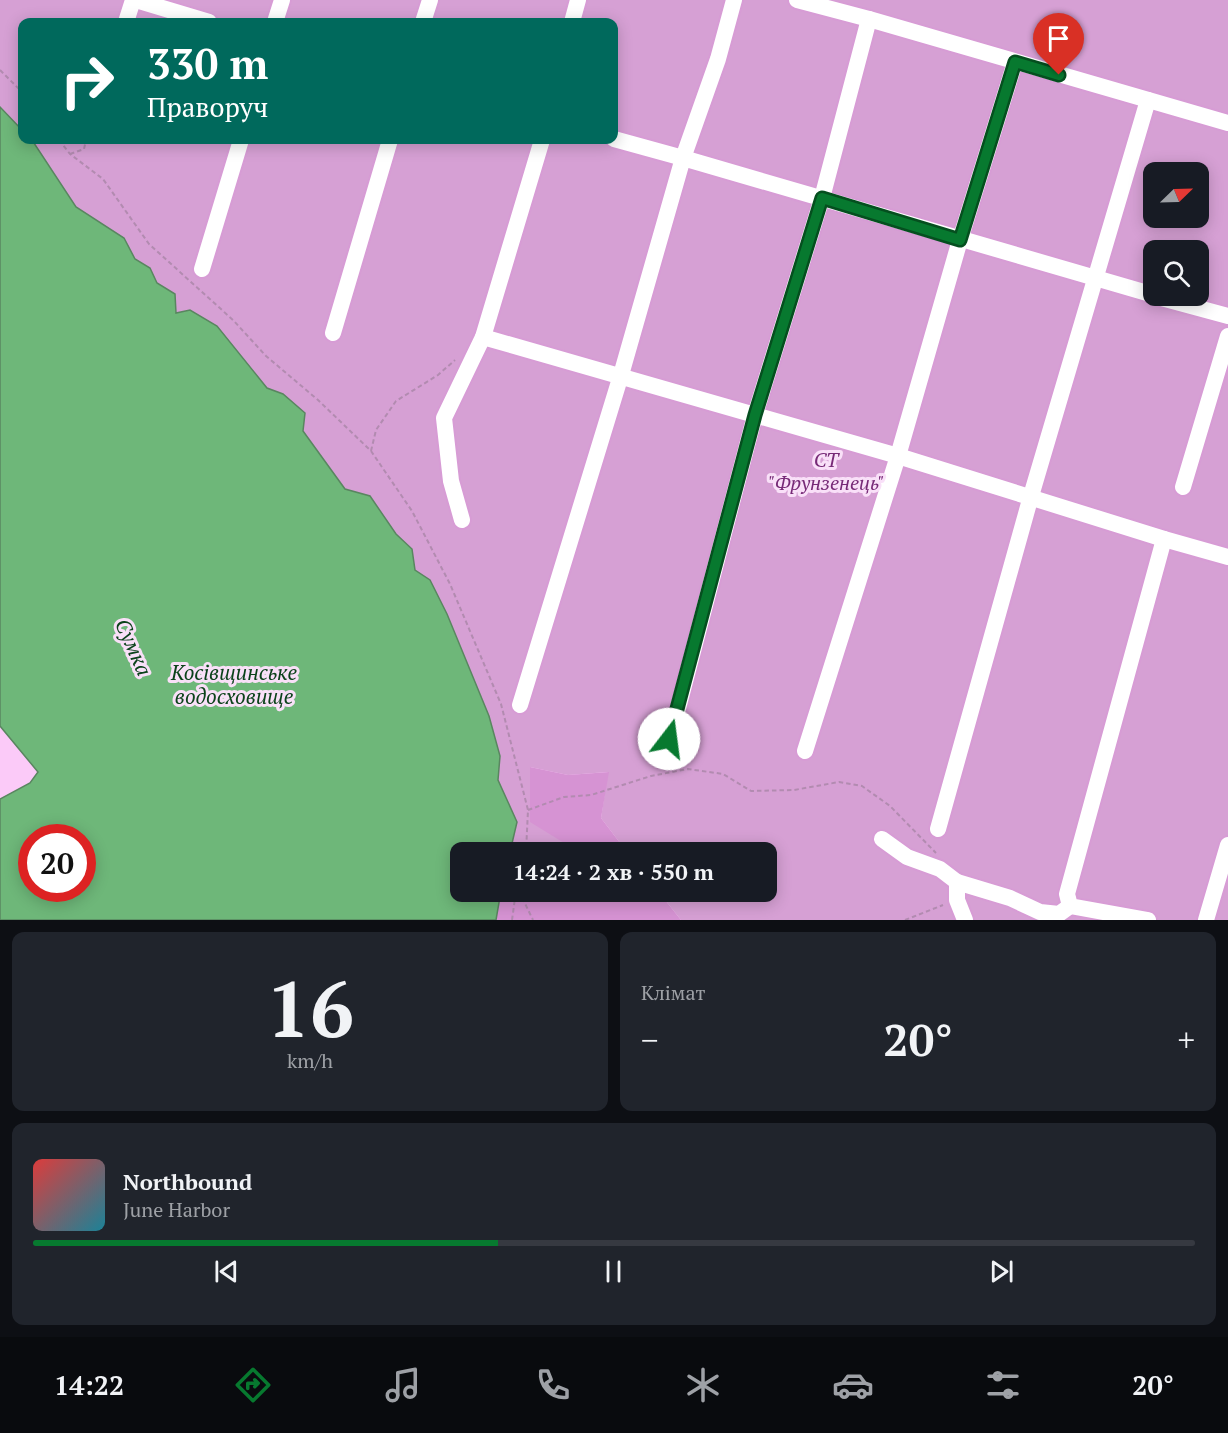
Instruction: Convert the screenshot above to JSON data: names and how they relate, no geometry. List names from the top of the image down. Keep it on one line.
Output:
{"water":["Сумка","Косівщинське водосховище"],"parks":["СТ \"Фрунзенець\""],"north":"top right","page":{"turn":["330 m","Праворуч"],"limit":"20","trip":"14:24 · 2 хв · 550 m","tile":[["16","km/h"],"Клімат"],"heat":["−","20°","+"],"song":["Northbound","June Harbor"],"tabs":["14:22","20°"]}}
